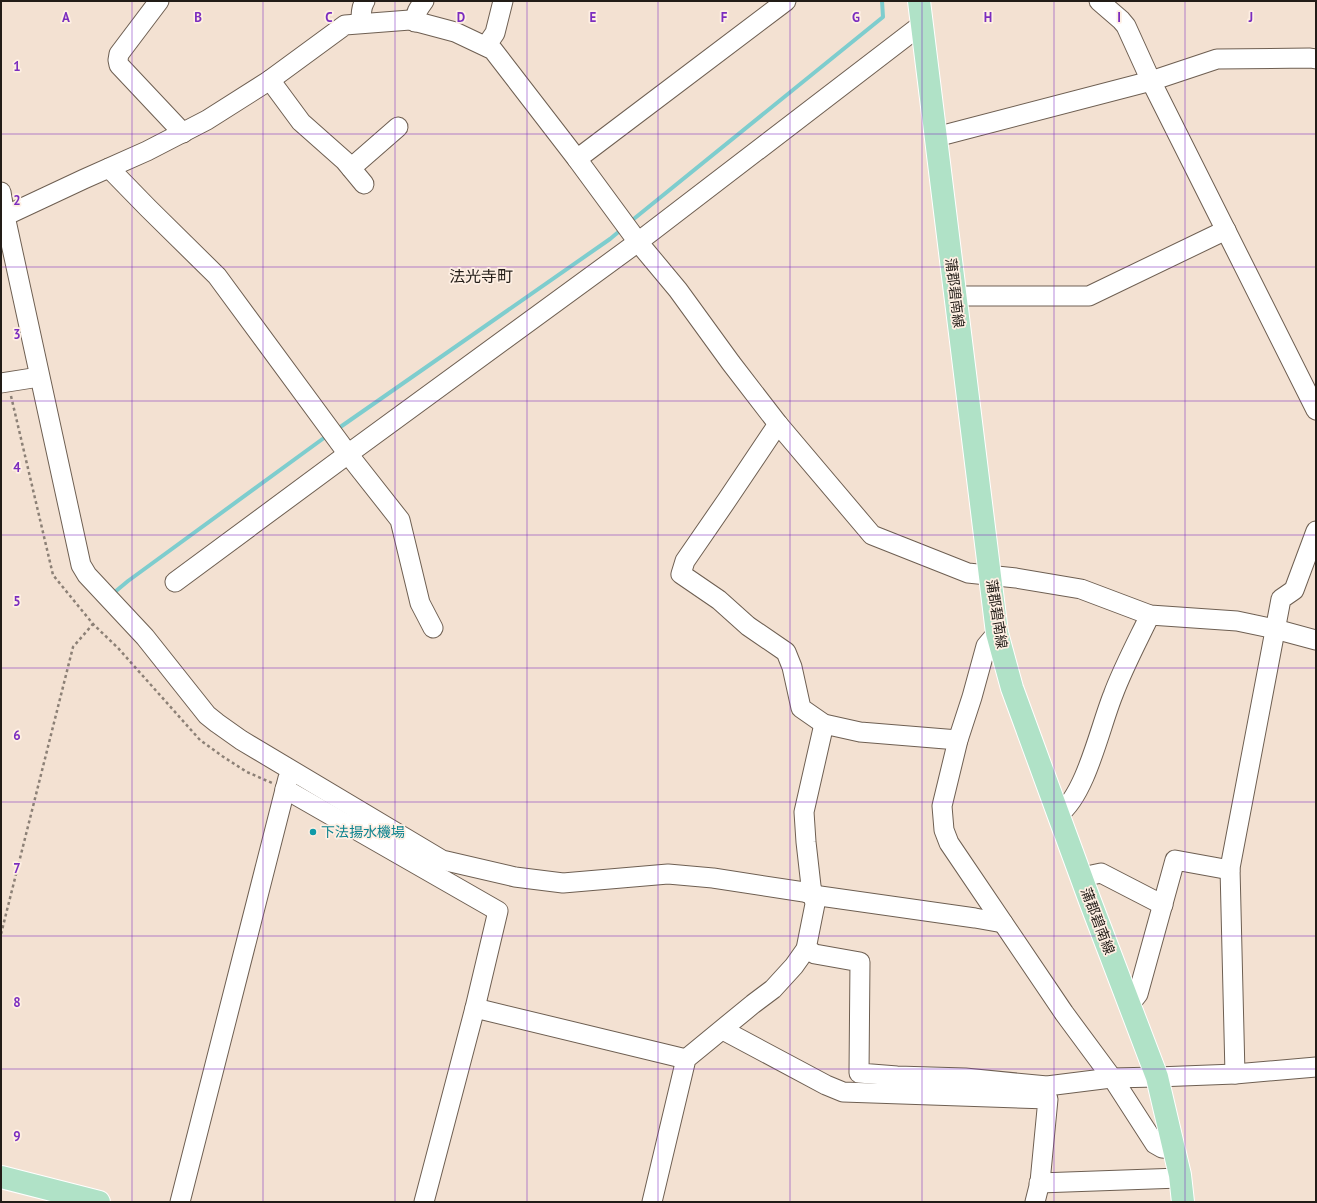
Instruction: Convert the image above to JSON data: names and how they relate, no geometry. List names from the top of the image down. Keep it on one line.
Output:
{"streets":{"main road":["蒲郡碧南線"]},"districts":["法光寺町"],"places":["下法揚水機場"],"grid":{"columns":["A","B","C","D","E","F","G","H","I","J"],"rows":["1","2","3","4","5","6","7","8","9"]}}
